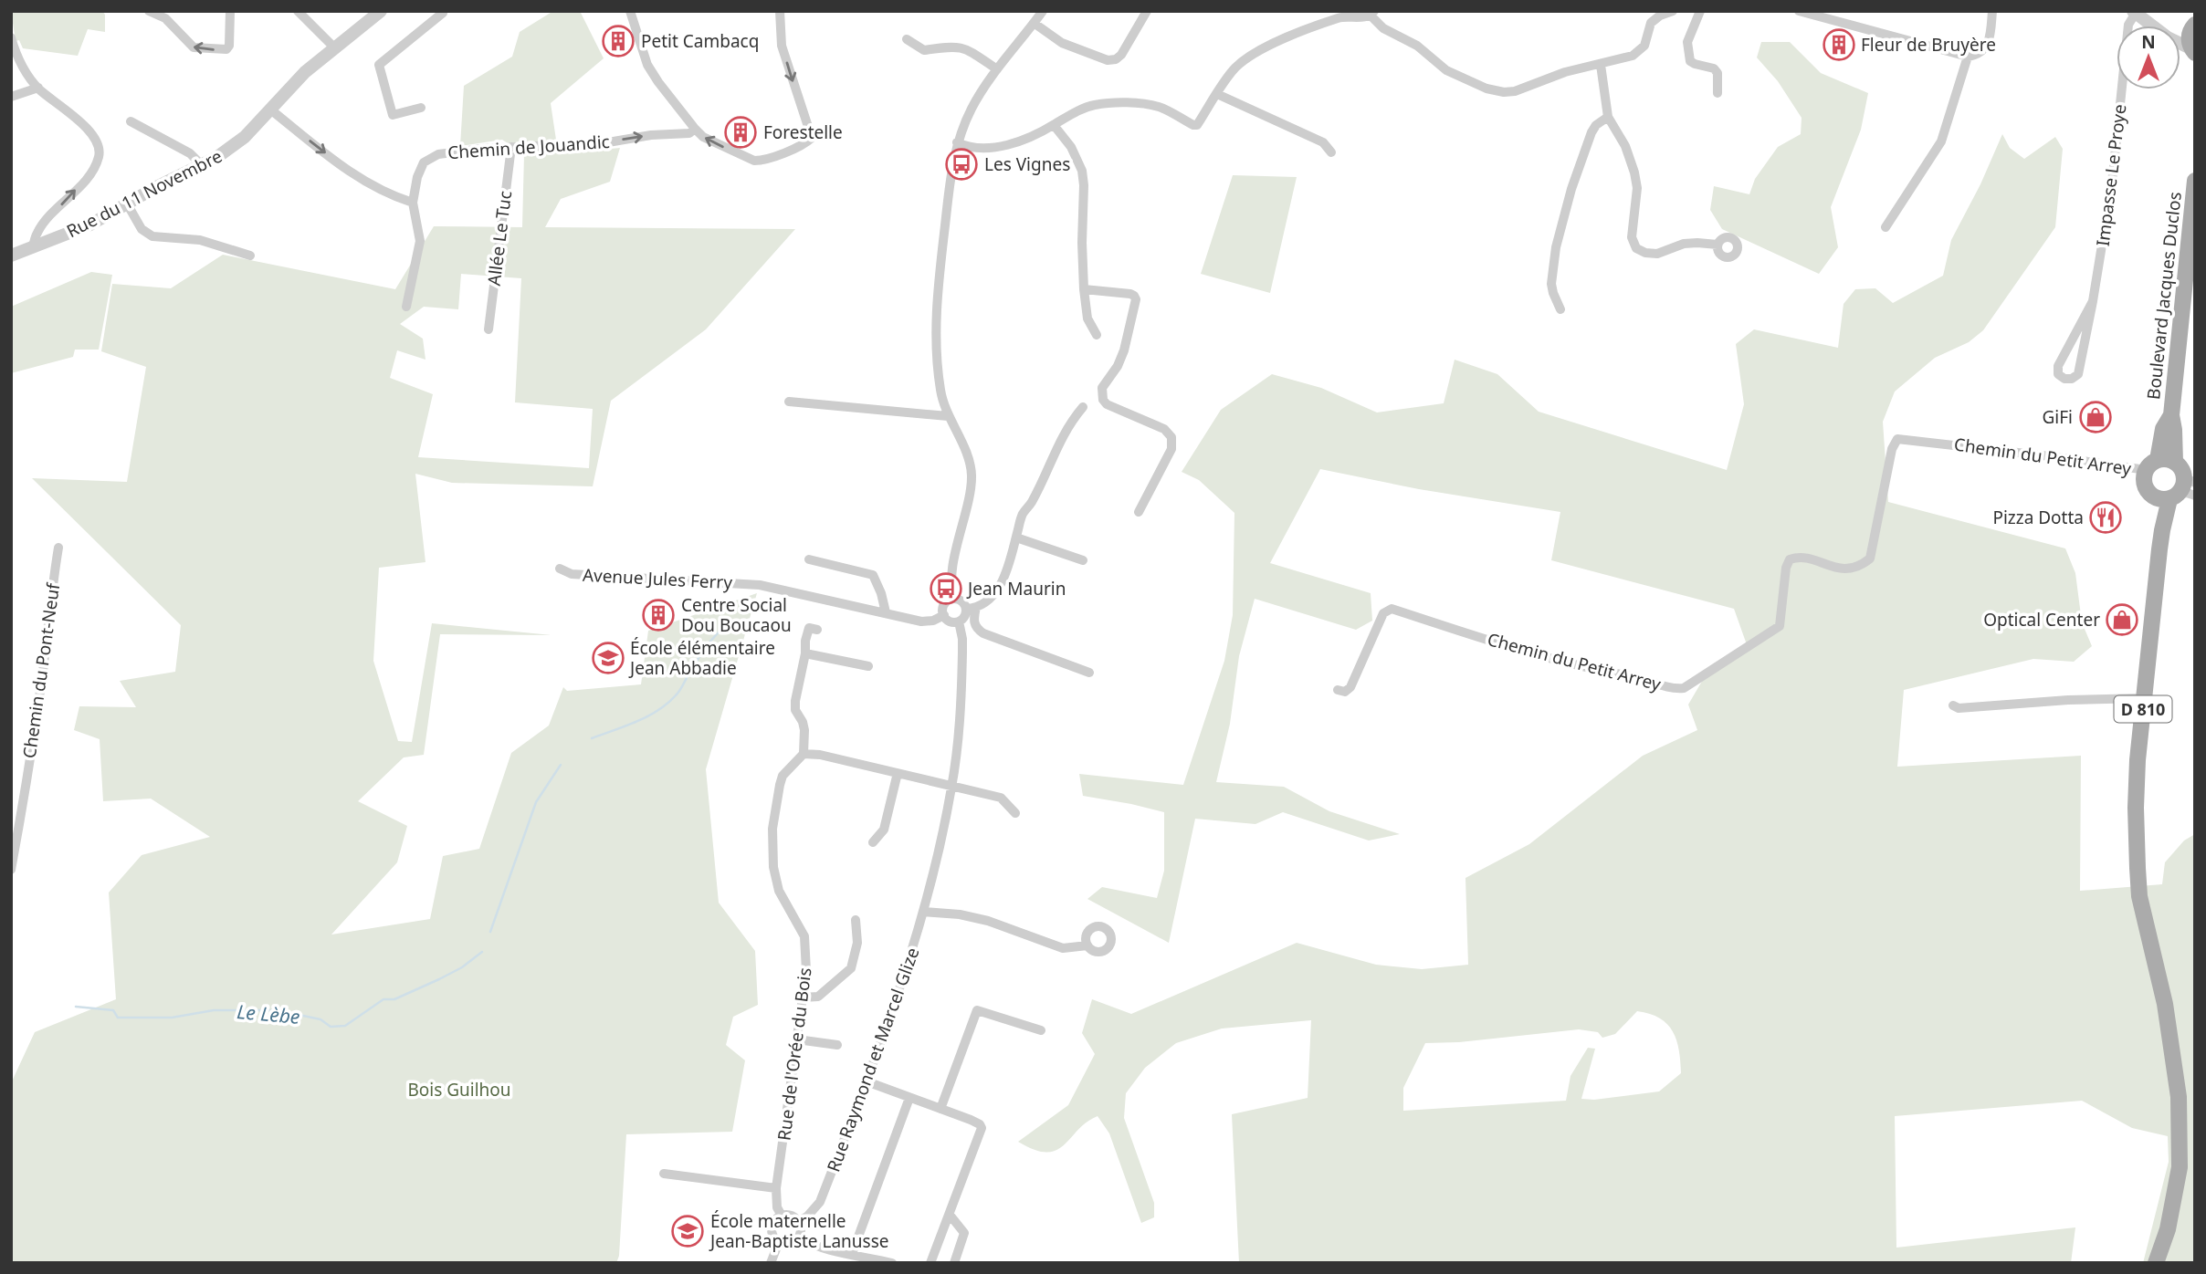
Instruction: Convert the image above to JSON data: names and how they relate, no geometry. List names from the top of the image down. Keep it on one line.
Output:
{"streets":{"main road":["Boulevard Jacques Duclos","D 810"],"street":["Chemin de Jouandic","Impasse Le Proye","Rue du 11 Novembre","Allée Le Tuc","Chemin du Petit Arrey","Avenue Jules Ferry","Chemin du Pont-Neuf","Rue de l'Orée du Bois","Rue Raymond et Marcel Glize"]},"crossings":[["Chemin de Jouandic","Allée Le Tuc"],["Boulevard Jacques Duclos","Chemin du Petit Arrey"],["Boulevard Jacques Duclos","D 810"],["Chemin du Petit Arrey","D 810"],["Avenue Jules Ferry","Rue Raymond et Marcel Glize"],["Rue de l'Orée du Bois","Rue Raymond et Marcel Glize"]],"one_way":["Chemin de Jouandic"],"water":["Le Lèbe"],"parks":["Bois Guilhou"],"places":{"building":["Petit Cambacq","Fleur de Bruyère","Forestelle","Centre Social Dou Boucaou"],"bus stop":["Les Vignes","Jean Maurin"],"shop":["GiFi","Optical Center"],"restaurant":["Pizza Dotta"],"school or university":["École élémentaire Jean Abbadie","École maternelle Jean-Baptiste Lanusse"]},"north":"top"}
